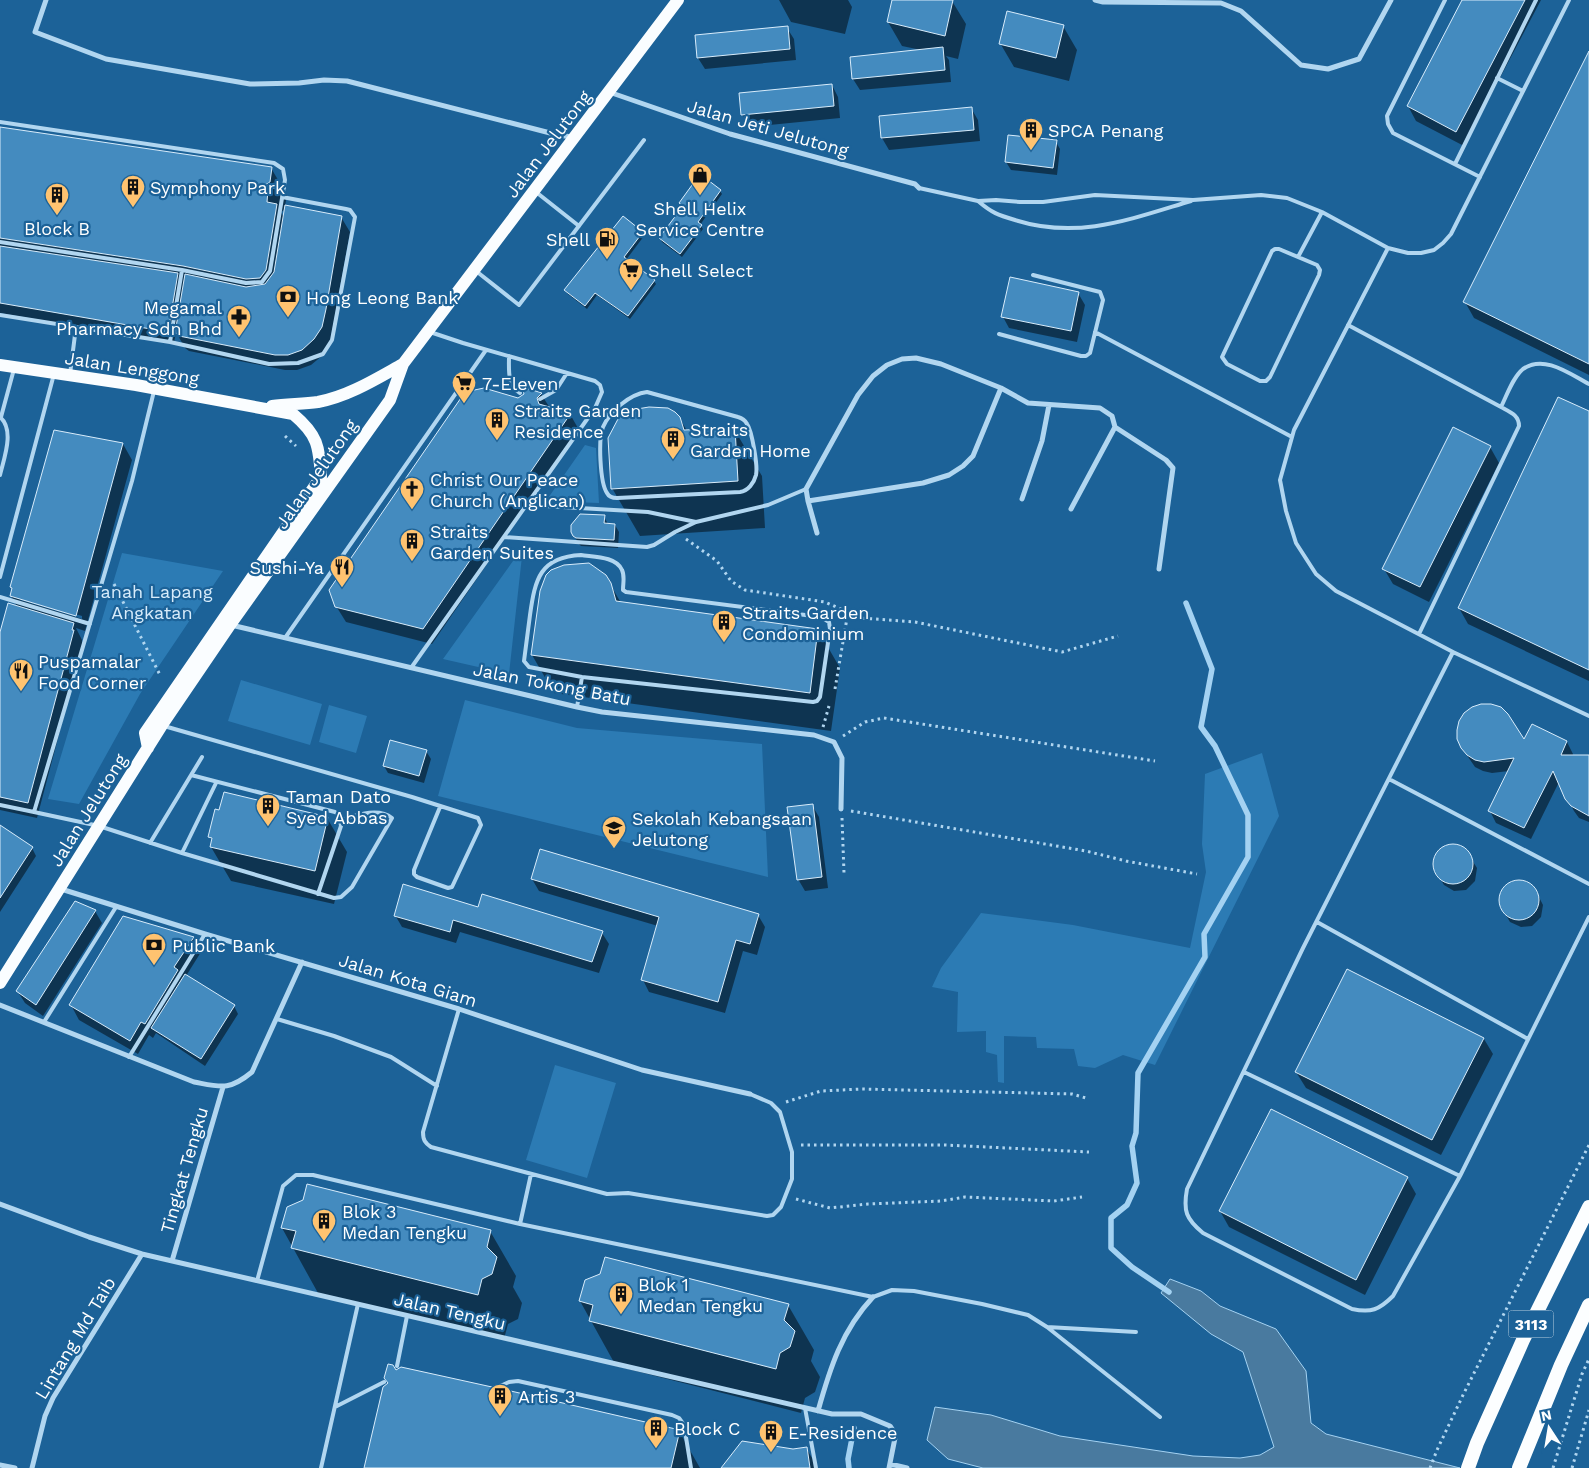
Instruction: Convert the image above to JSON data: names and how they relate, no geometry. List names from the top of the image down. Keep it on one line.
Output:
{"streets":{"highway":["3113"],"main road":["Jalan Jelutong","Jalan Lenggong"],"street":["Jalan Jeti Jelutong","Jalan Tokong Batu","Jalan Kota Giam","Tingkat Tengku","Jalan Tengku","Lintang Md Taib"]},"crossings":[["Jalan Jeti Jelutong","Jalan Jelutong"],["Jalan Jelutong","Jalan Lenggong"],["Jalan Jelutong","Jalan Tokong Batu"],["Jalan Jelutong","Jalan Kota Giam"],["Tingkat Tengku","Jalan Tengku"],["Jalan Tengku","Lintang Md Taib"]],"parks":["Tanah Lapang Angkatan"],"places":{"building":["SPCA Penang","Symphony Park","Block B","Straits Garden Residence","Straits Garden Home","Straits Garden Suites","Straits Garden Condominium","Taman Dato Syed Abbas","Blok 3 Medan Tengku","Blok 1 Medan Tengku","Artis 3","Block C","E-Residence"],"shop":["Shell Helix Service Centre"],"fuel station":["Shell"],"supermarket":["Shell Select","7-Eleven"],"bank":["Hong Leong Bank","Public Bank"],"pharmacy":["Megamal Pharmacy Sdn Bhd"],"church":["Christ Our Peace Church (Anglican)"],"restaurant":["Sushi-Ya","Puspamalar Food Corner"],"school or university":["Sekolah Kebangsaan Jelutong"]},"north":"top"}
